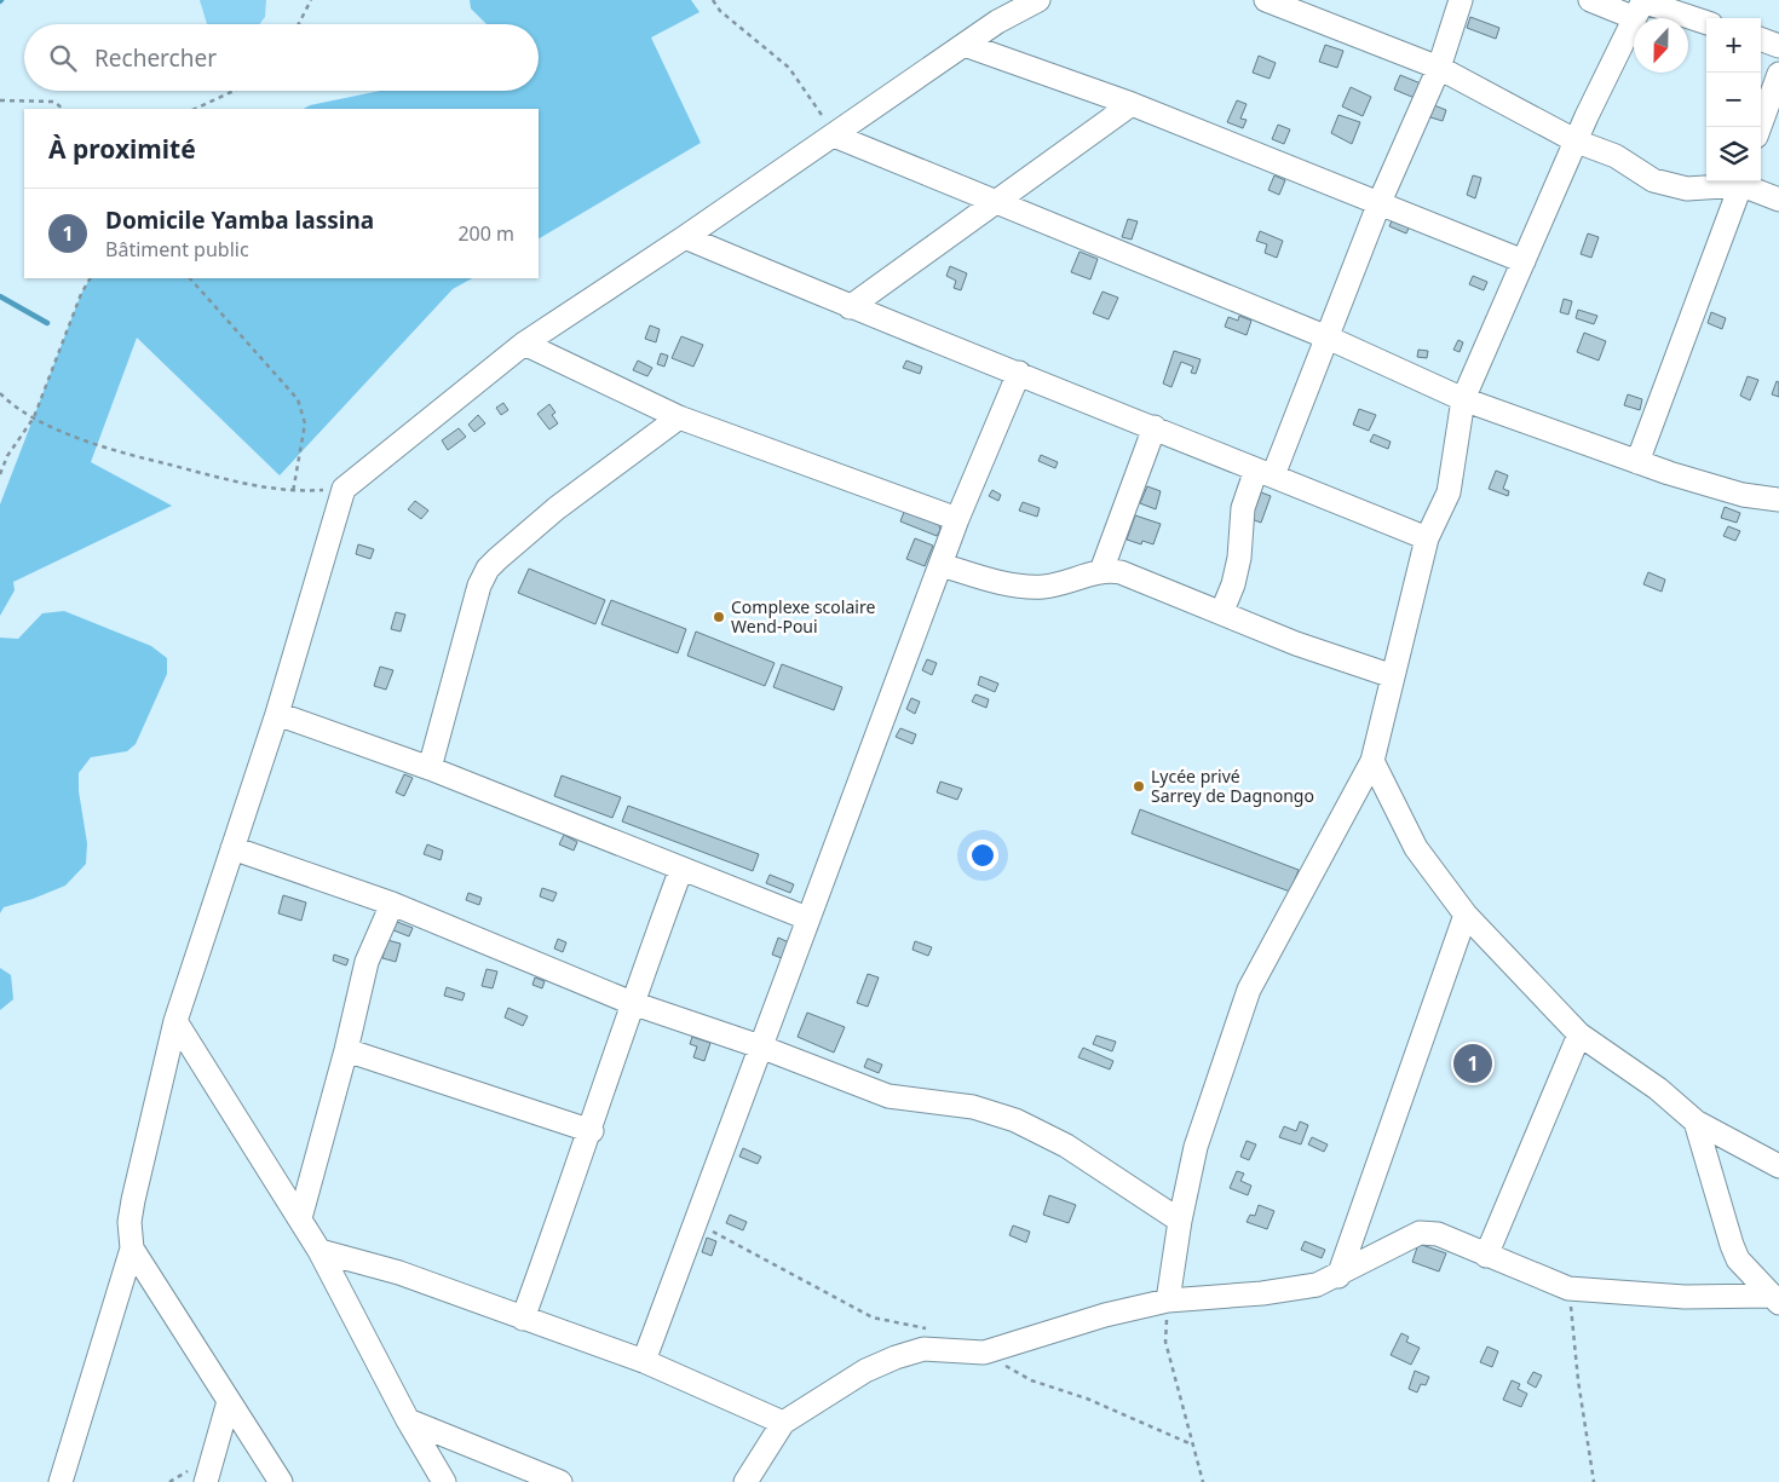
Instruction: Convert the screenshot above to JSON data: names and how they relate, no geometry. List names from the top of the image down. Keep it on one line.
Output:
{"places":["Complexe scolaire Wend-Poui","Lycée privé Sarrey de Dagnongo"],"north":"bottom","page":{"map_buttons":["+","−"],"search":"Rechercher","heading":"À proximité","list":[{"mark":"1","name":"Domicile Yamba lassina","note":"Bâtiment public","value":"200 m"}],"pins":"1"}}
